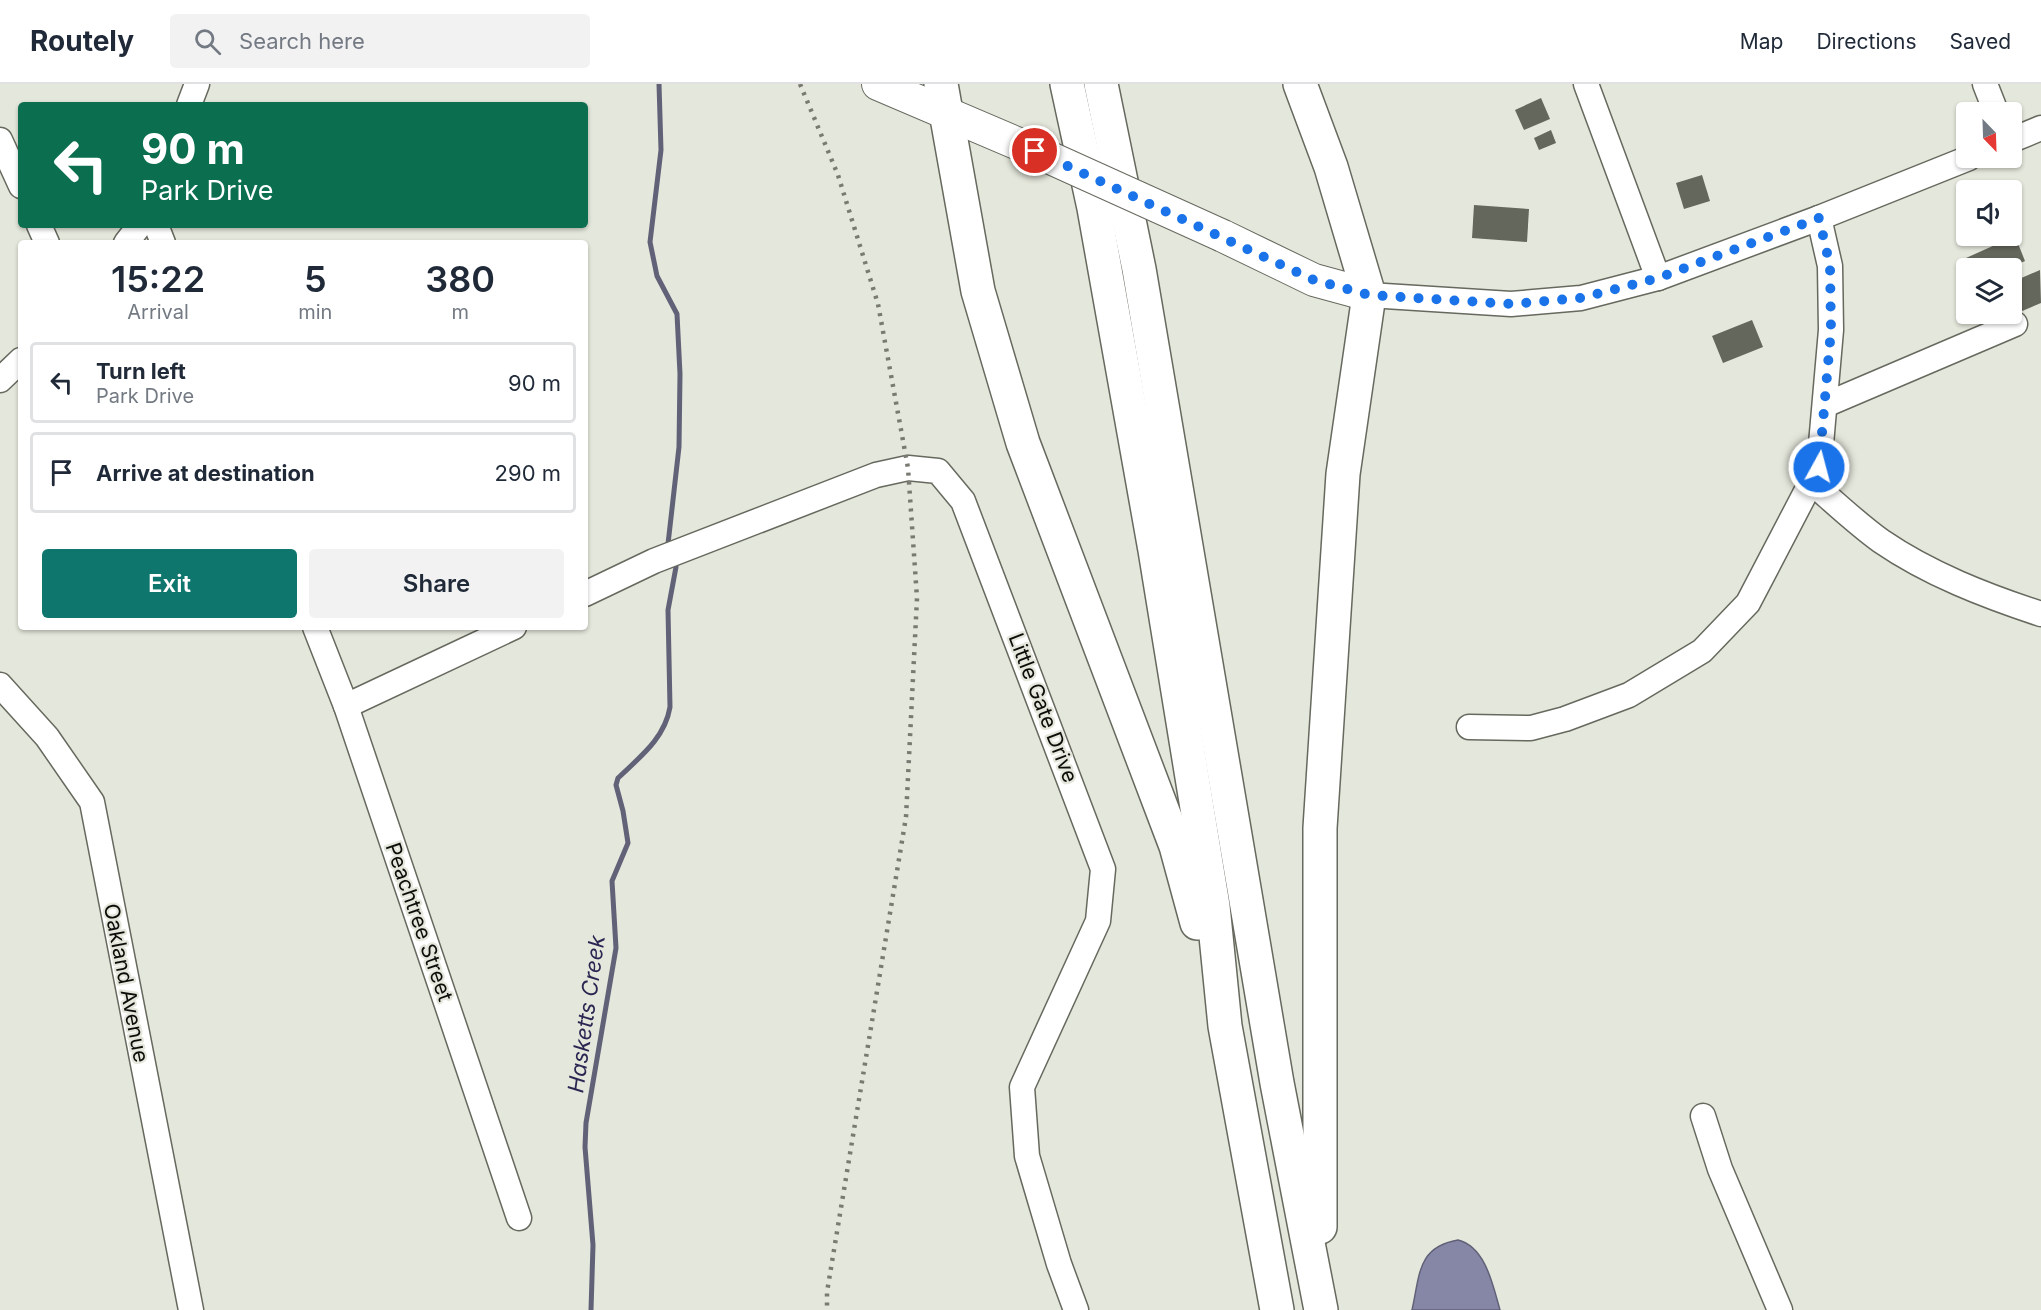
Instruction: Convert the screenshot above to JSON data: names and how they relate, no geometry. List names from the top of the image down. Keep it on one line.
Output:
{"streets":{"street":["Little Gate Drive","Peachtree Street","Oakland Avenue"]},"water":["Hasketts Creek"],"north":"bottom right","page":{"header":"Routely","search":"Search here","nav":["Map","Directions","Saved"],"turn":["90 m","Park Drive"],"eta":["15:22","Arrival","5","min","380","m"],"list":[{"name":"Turn left","note":"Park Drive","value":"90 m"},{"name":"Arrive at destination","value":"290 m"}],"buttons":["Exit","Share"]}}
